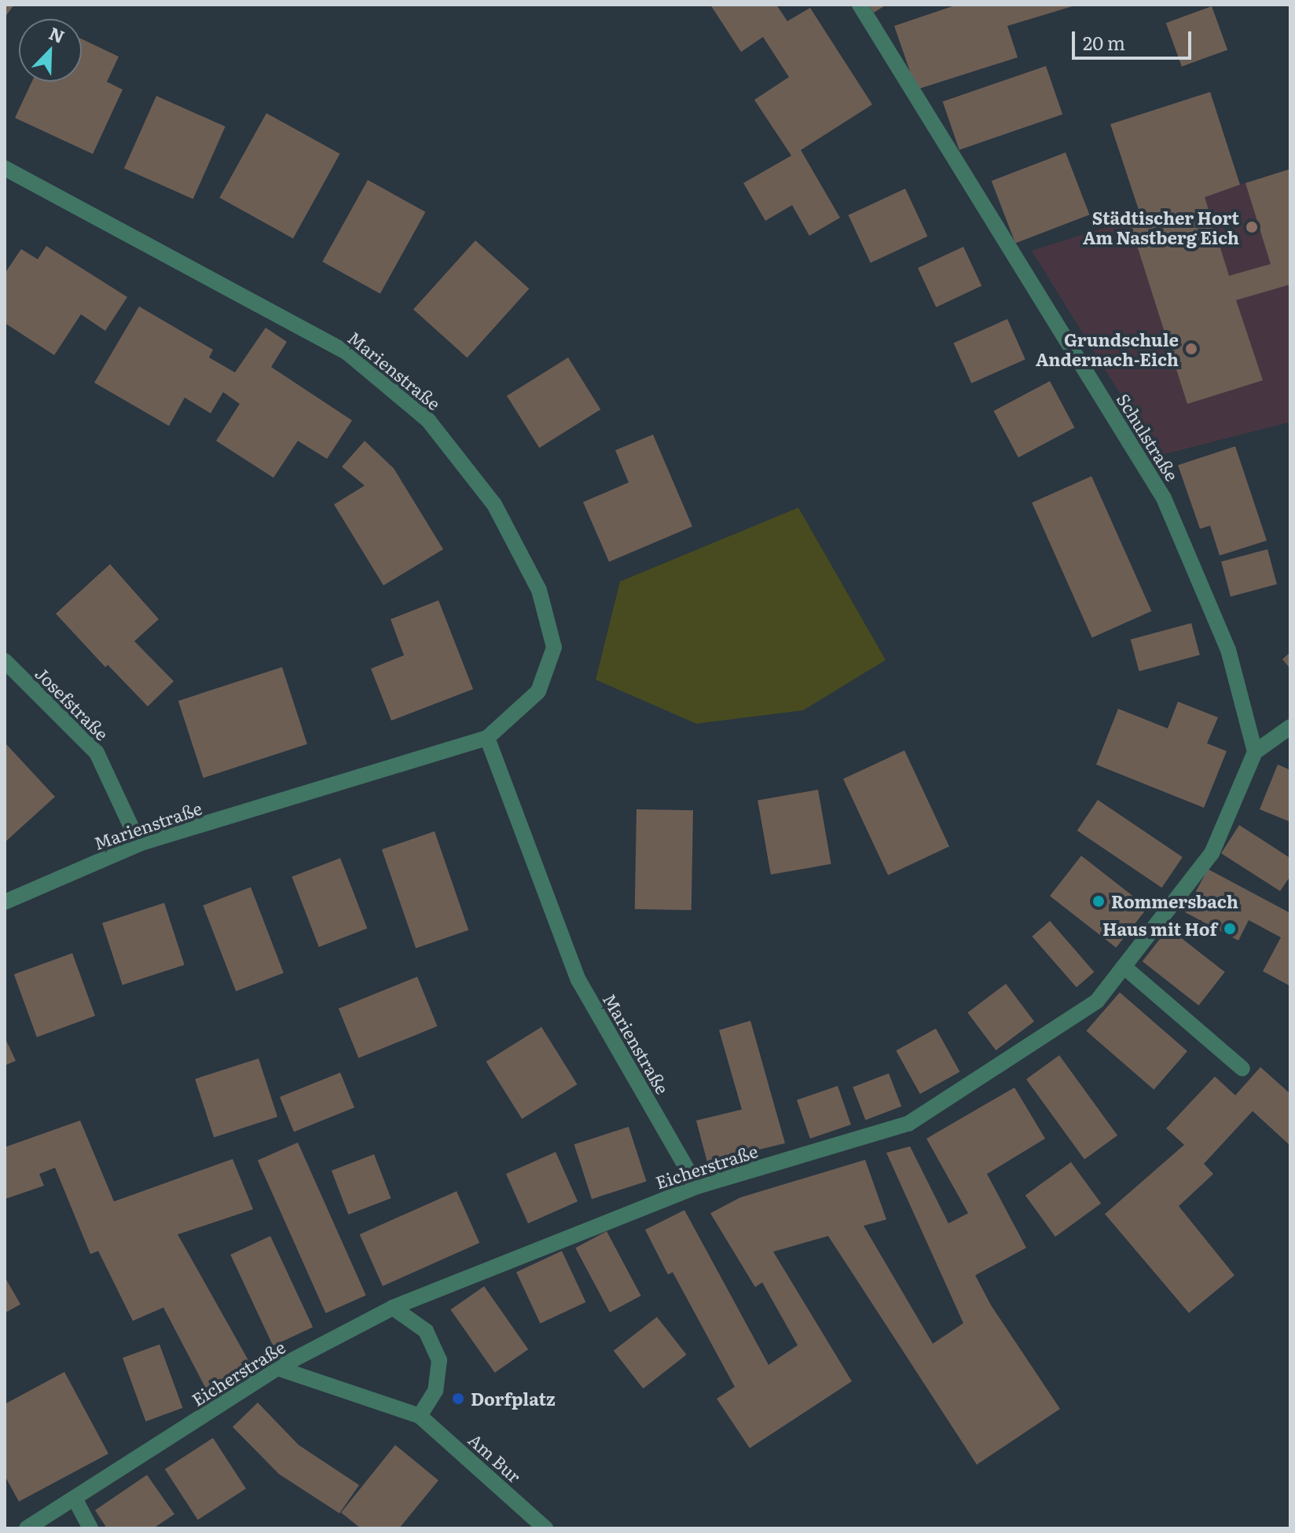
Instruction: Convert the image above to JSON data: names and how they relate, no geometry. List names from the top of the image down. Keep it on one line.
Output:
{"streets":{"street":["Marienstraße","Schulstraße","Josefstraße","Eicherstraße","Am Bur"]},"crossings":[["Marienstraße","Josefstraße"],["Marienstraße","Eicherstraße"],["Schulstraße","Eicherstraße"],["Eicherstraße","Am Bur"]],"places":["Städtischer Hort Am Nastberg Eich","Grundschule Andernach-Eich","Rommersbach","Haus mit Hof","Dorfplatz"],"scale_bar":"20 m","north":"top right"}
